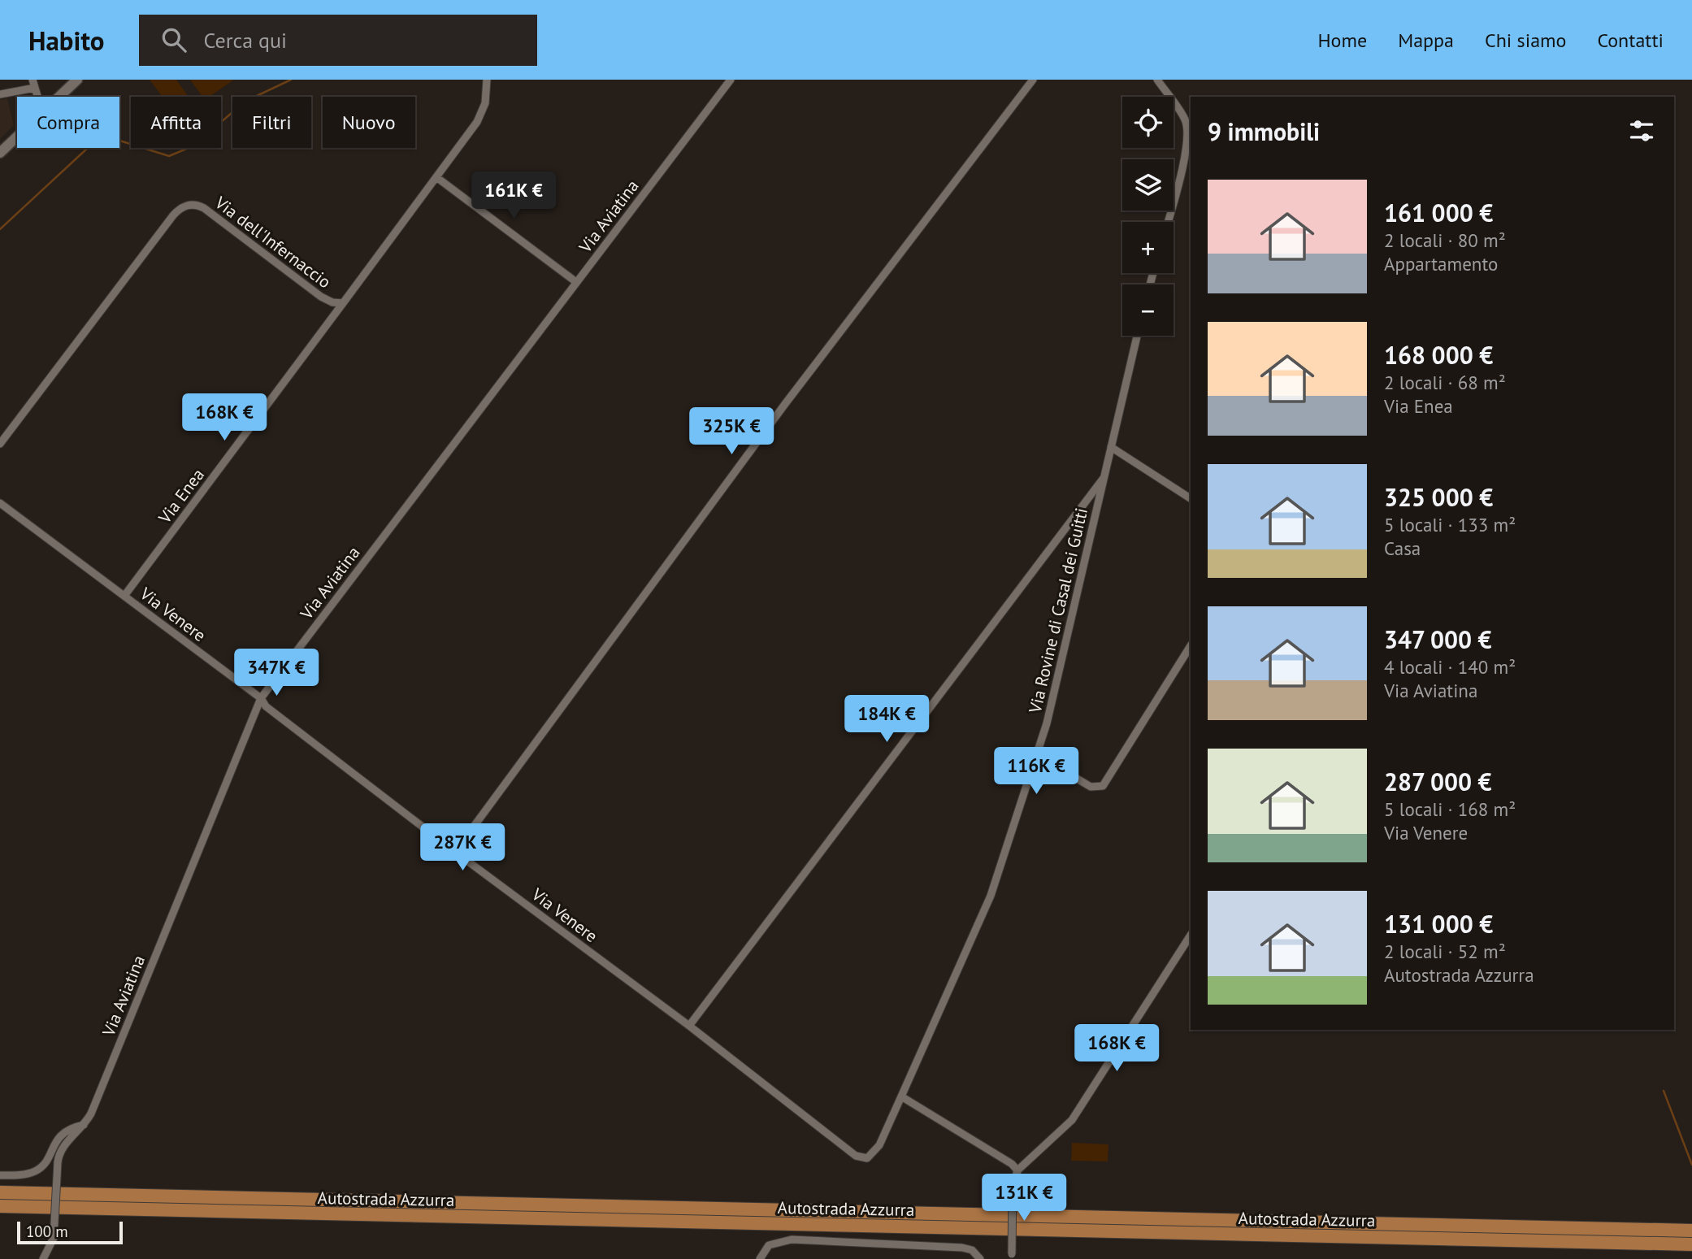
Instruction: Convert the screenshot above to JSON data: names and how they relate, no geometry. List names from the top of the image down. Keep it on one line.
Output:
{"streets":{"highway":["Autostrada Azzurra"],"street":["Via Aviatina","Via dell'Infernaccio","Via Enea","Via Rovine di Casal dei Guitti","Via Venere"]},"crossings":[["Via Aviatina","Via Venere"],["Via dell'Infernaccio","Via Enea"],["Via Enea","Via Venere"],["Via Rovine di Casal dei Guitti","Via Venere"]],"scale_bar":"100 m","page":{"header":"Habito","search":"Cerca qui","nav":["Home","Mappa","Chi siamo","Contatti"],"map_buttons":["+","−"],"chip":["Compra","Affitta","Filtri","Nuovo"],"heading":"9 immobili","list":[{"name":"161 000 €","note":"2 locali · 80 m² · Appartamento"},{"name":"168 000 €","note":"2 locali · 68 m² · Via Enea"},{"name":"325 000 €","note":"5 locali · 133 m² · Casa"},{"name":"347 000 €","note":"4 locali · 140 m² · Via Aviatina"},{"name":"287 000 €","note":"5 locali · 168 m² · Via Venere"},{"name":"131 000 €","note":"2 locali · 52 m² · Autostrada Azzurra"}],"price":["161K €","168K €","325K €","347K €","184K €","116K €","287K €","168K €","131K €"],"scale":"100 m"}}
